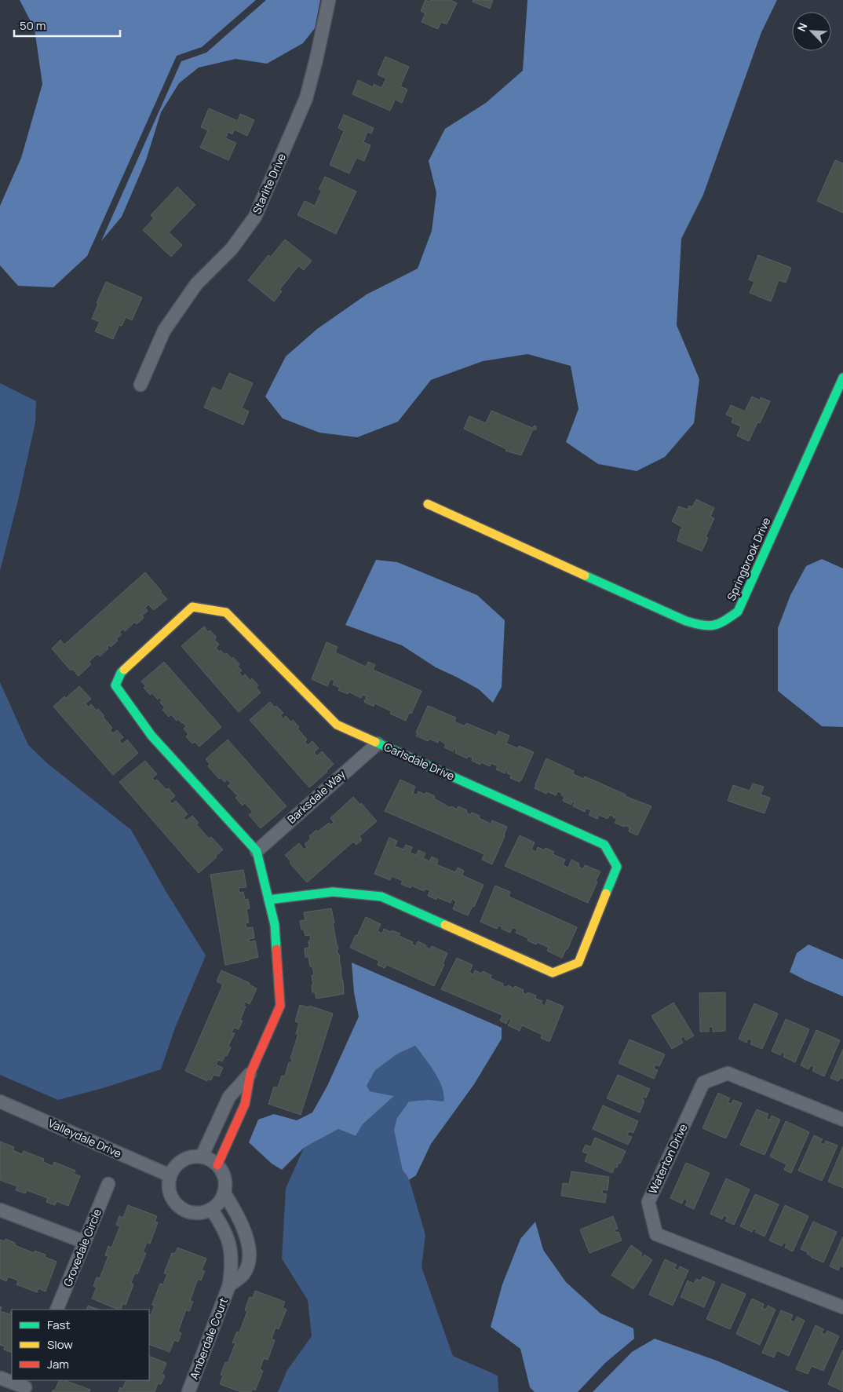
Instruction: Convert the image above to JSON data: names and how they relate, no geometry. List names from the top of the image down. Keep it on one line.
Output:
{"streets":{"street":["Starlite Drive","Springbrook Drive","Carlsdale Drive","Barksdale Way","Valleydale Drive","Waterton Drive","Grovedale Circle","Amberdale Court"]},"crossings":[["Carlsdale Drive","Barksdale Way"],["Carlsdale Drive","Valleydale Drive"],["Carlsdale Drive","Amberdale Court"],["Valleydale Drive","Amberdale Court"]],"legend":["Fast","Slow","Jam"],"scale_bar":"50 m","north":"top left"}
